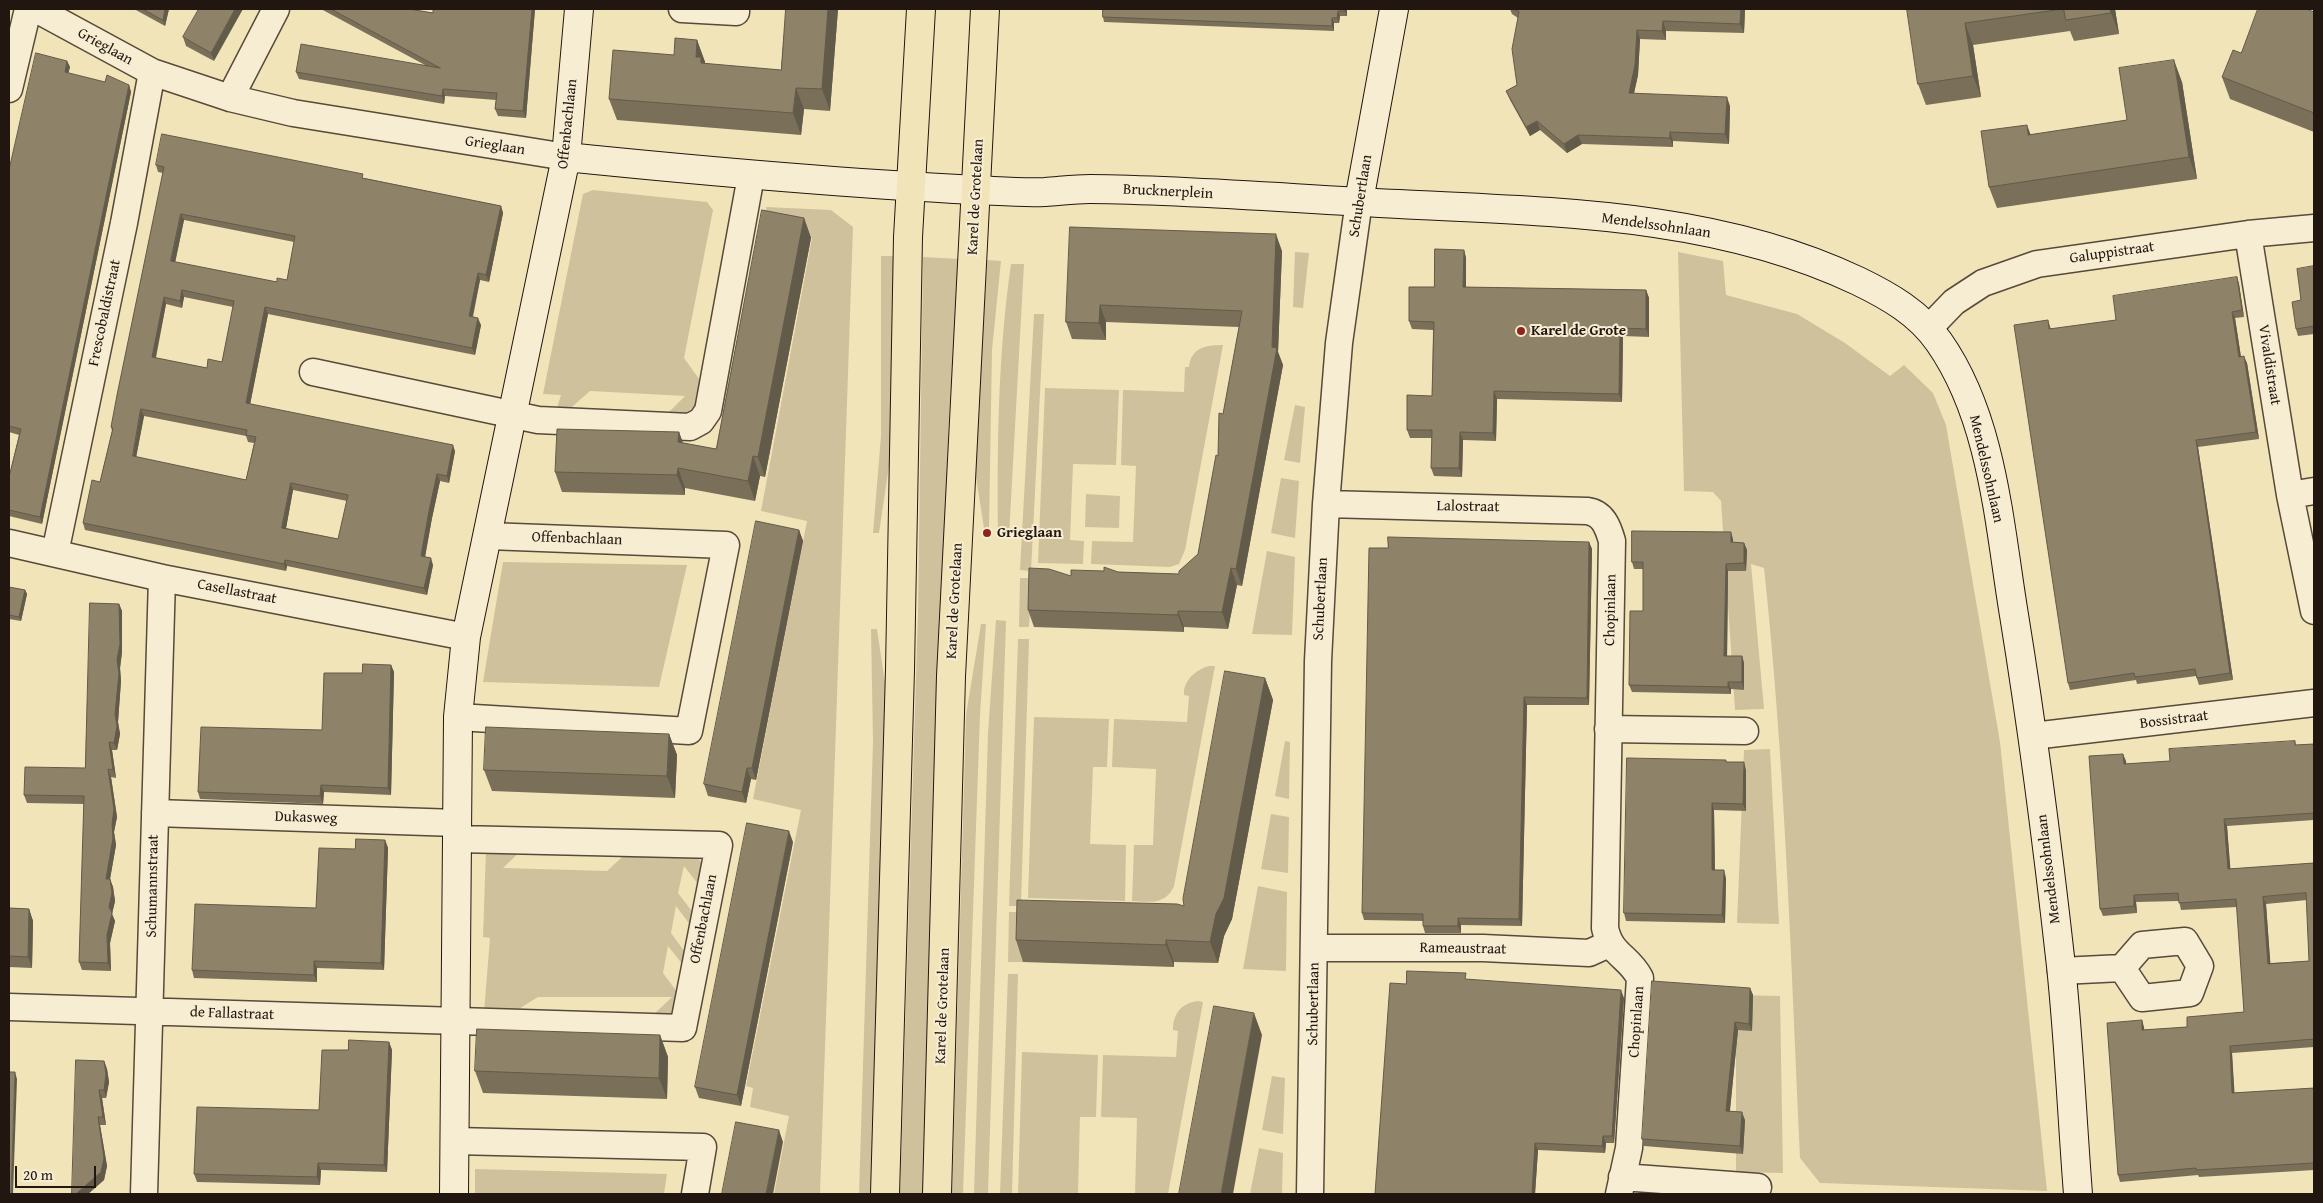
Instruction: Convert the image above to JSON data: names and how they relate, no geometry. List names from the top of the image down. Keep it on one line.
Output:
{"streets":{"main road":["Karel de Grotelaan"],"street":["Grieglaan","Offenbachlaan","Brucknerplein","Schubertlaan","Mendelssohnlaan","Galuppistraat","Frescobaldistraat","Vivaldistraat","Lalostraat","Casellastraat","Chopinlaan","Bossistraat","Dukasweg","Schumannstraat","Rameaustraat","de Fallastraat"]},"crossings":[["Grieglaan","Offenbachlaan"],["Grieglaan","Brucknerplein"],["Grieglaan","Karel de Grotelaan"],["Grieglaan","Frescobaldistraat"],["Offenbachlaan","Casellastraat"],["Offenbachlaan","Dukasweg"],["Offenbachlaan","de Fallastraat"],["Brucknerplein","Schubertlaan"],["Brucknerplein","Karel de Grotelaan"],["Brucknerplein","Mendelssohnlaan"],["Schubertlaan","Mendelssohnlaan"],["Schubertlaan","Lalostraat"],["Schubertlaan","Rameaustraat"],["Mendelssohnlaan","Galuppistraat"],["Mendelssohnlaan","Bossistraat"],["Galuppistraat","Vivaldistraat"],["Frescobaldistraat","Casellastraat"],["Lalostraat","Chopinlaan"],["Casellastraat","Schumannstraat"],["Chopinlaan","Rameaustraat"],["Dukasweg","Schumannstraat"],["Schumannstraat","de Fallastraat"]],"places":["Karel de Grote","Grieglaan"],"scale_bar":"20 m"}
